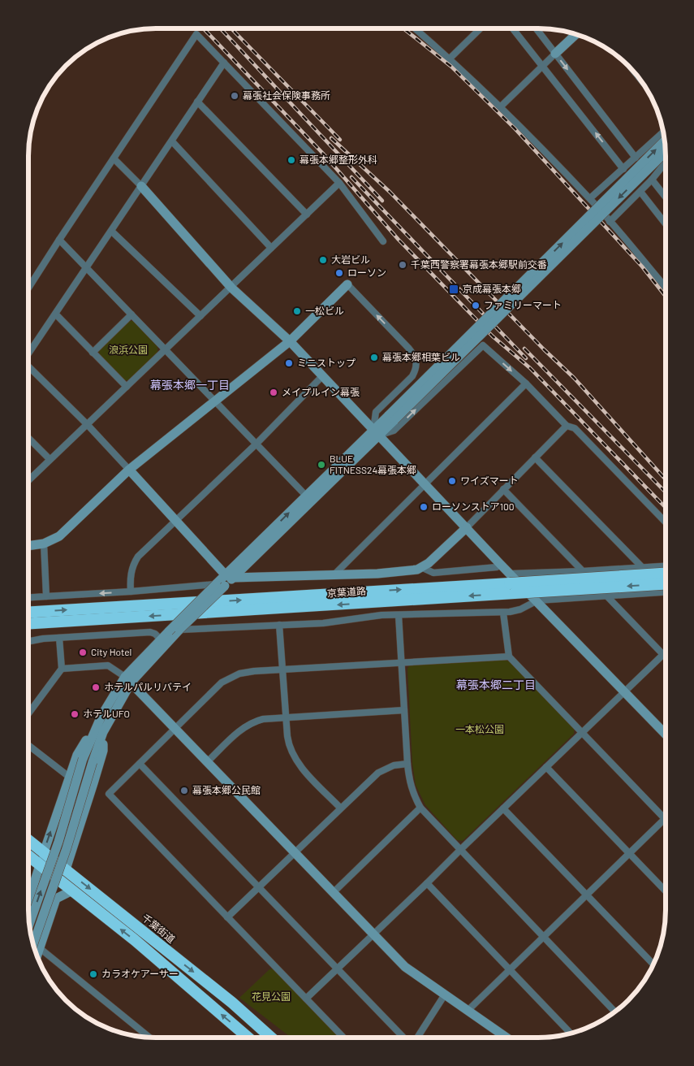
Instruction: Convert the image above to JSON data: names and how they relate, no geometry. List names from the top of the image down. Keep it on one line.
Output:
{"streets":{"highway":["京葉道路","千葉街道"]},"districts":["幕張本郷一丁目","幕張本郷二丁目"],"parks":["浪浜公園","一本松公園","花見公園"],"places":{"other":["幕張社会保険事務所","幕張本郷整形外科","大岩ビル","千葉西警察署幕張本郷駅前交番","ローソン","ファミリーマート","一松ビル","幕張本郷相葉ビル","ミニストップ","メイプルイン幕張","BLUE FITNESS24幕張本郷","ワイズマート","ローソンストア100","City Hotel","ホテルパルリバテイ","ホテルUFO","幕張本郷公民館","カラオケアーサー"],"transit":["京成幕張本郷"]}}
